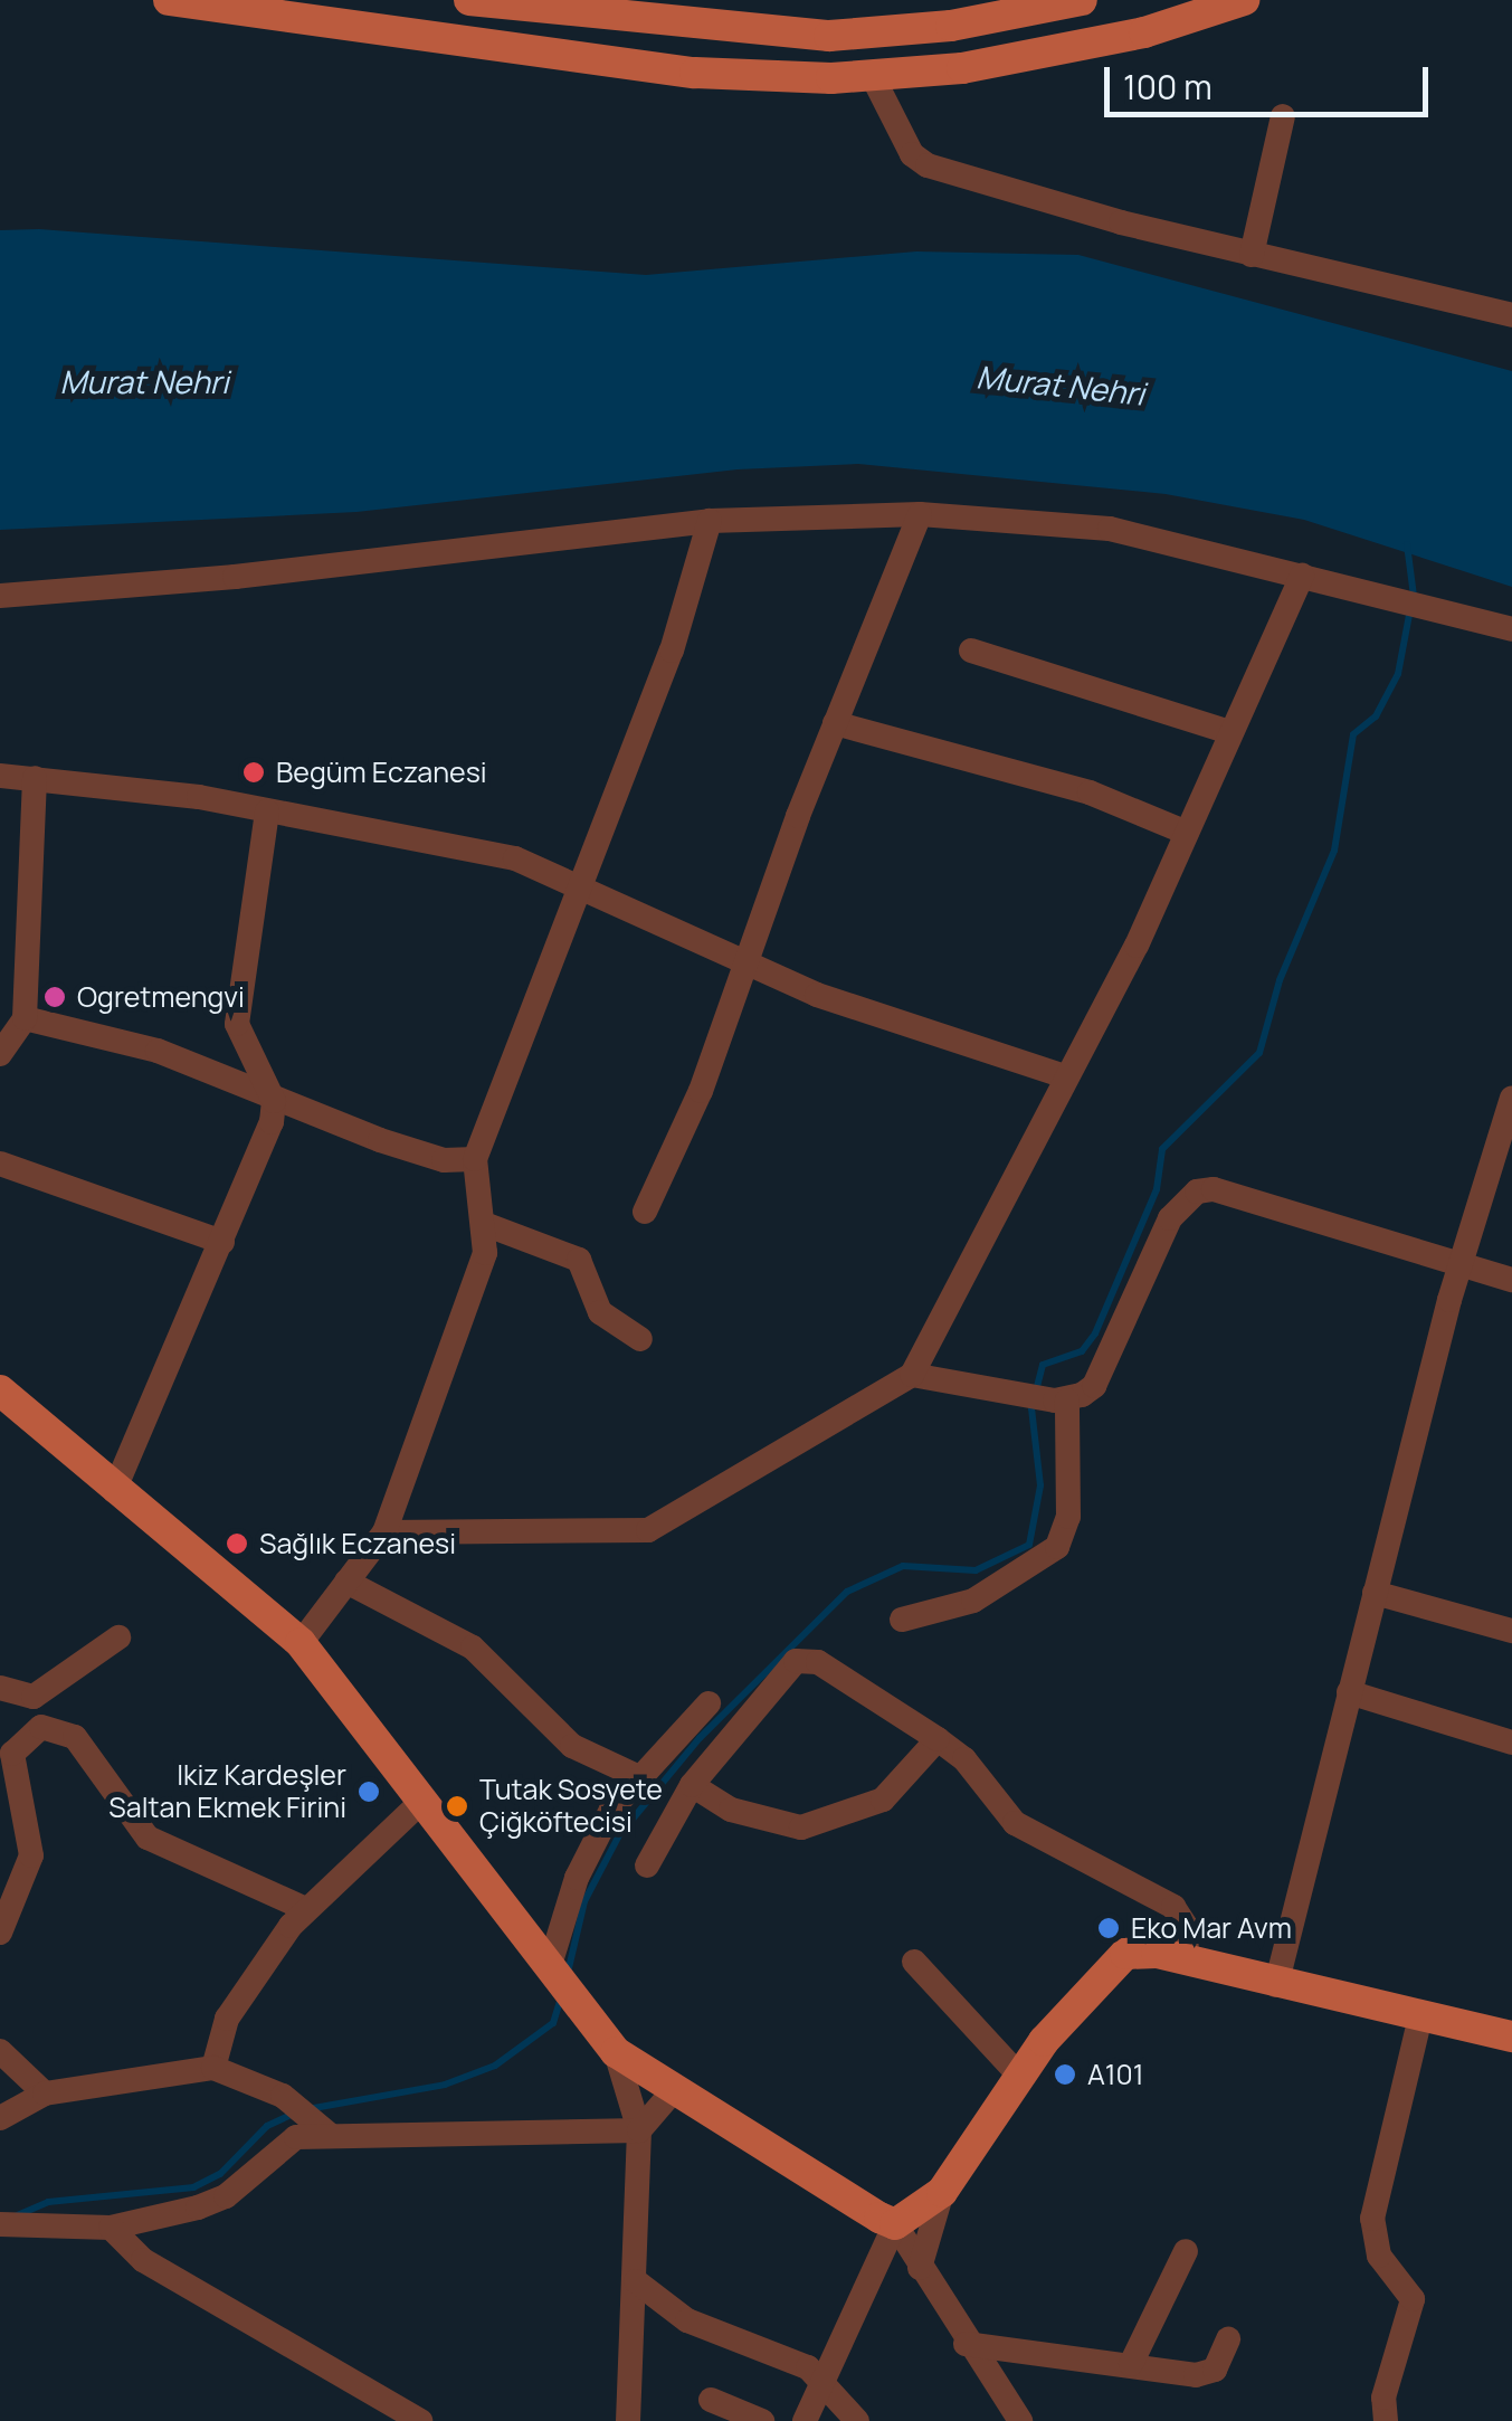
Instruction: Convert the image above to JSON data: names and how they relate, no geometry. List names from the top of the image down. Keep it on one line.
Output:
{"water":["Murat Nehri"],"places":["Begüm Eczanesi","Ogretmengvi","Sağlık Eczanesi","Ikiz Kardeşler Saltan Ekmek Firini","Tutak Sosyete Çiğköftecisi","Eko Mar Avm","A101"],"scale_bar":"100 m"}
